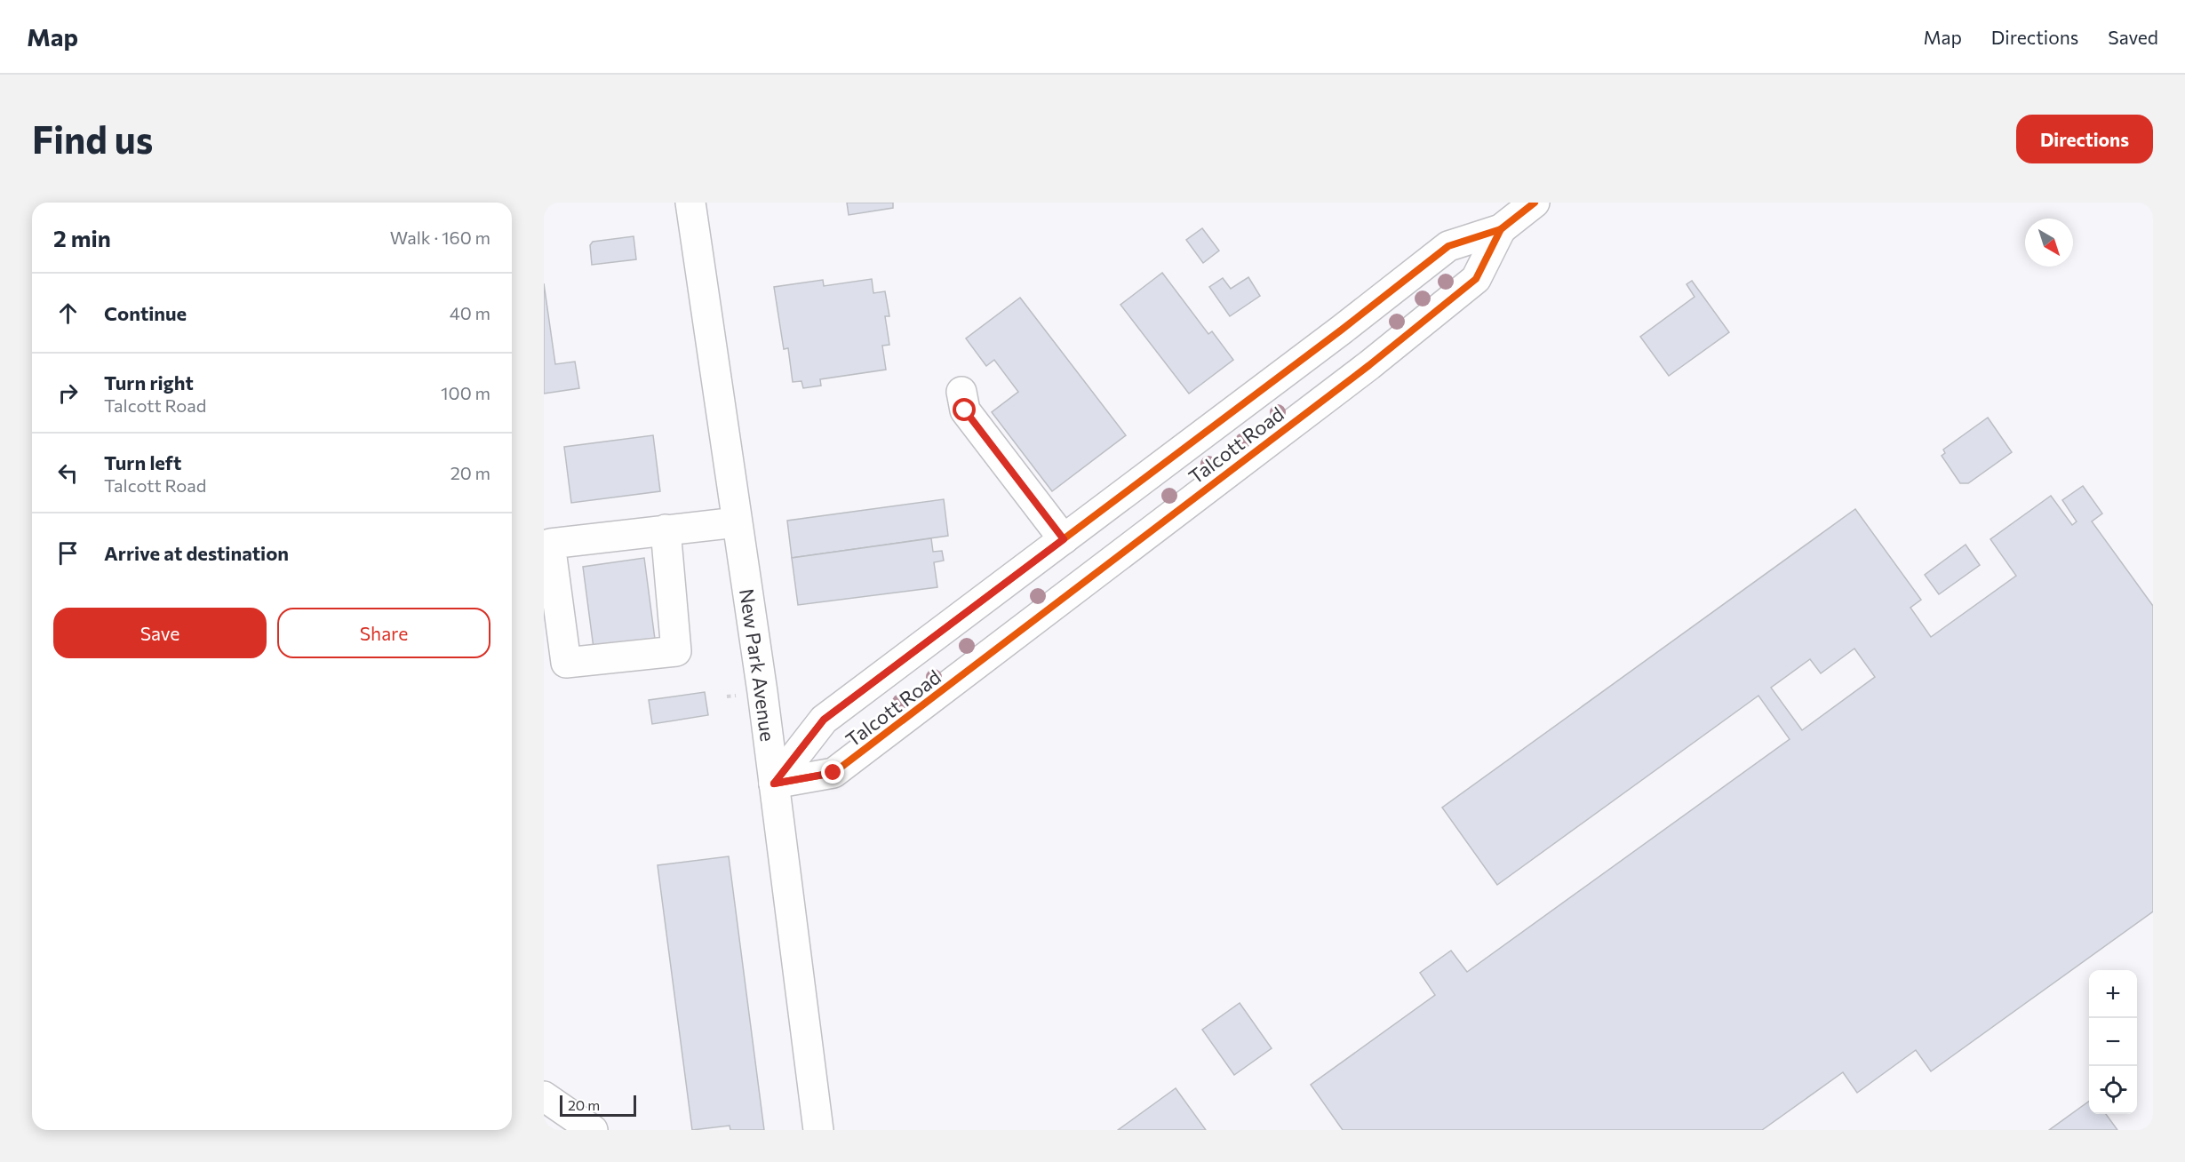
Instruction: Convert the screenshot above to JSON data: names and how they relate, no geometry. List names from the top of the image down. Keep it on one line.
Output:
{"streets":{"street":["Talcott Road","New Park Avenue"]},"crossings":[["Talcott Road","New Park Avenue"]],"scale_bar":"20 m","north":"bottom right","page":{"header":"Map","nav":["Map","Directions","Saved"],"buttons":["Directions",["Save","Share"]],"title":"Find us","heading":["2 min","Walk · 160 m"],"list":[["Continue","40 m"],["Turn right","Talcott Road","100 m"],["Turn left","Talcott Road","20 m"],"Arrive at destination"],"map_buttons":["+","−"],"scale":"20 m"}}
